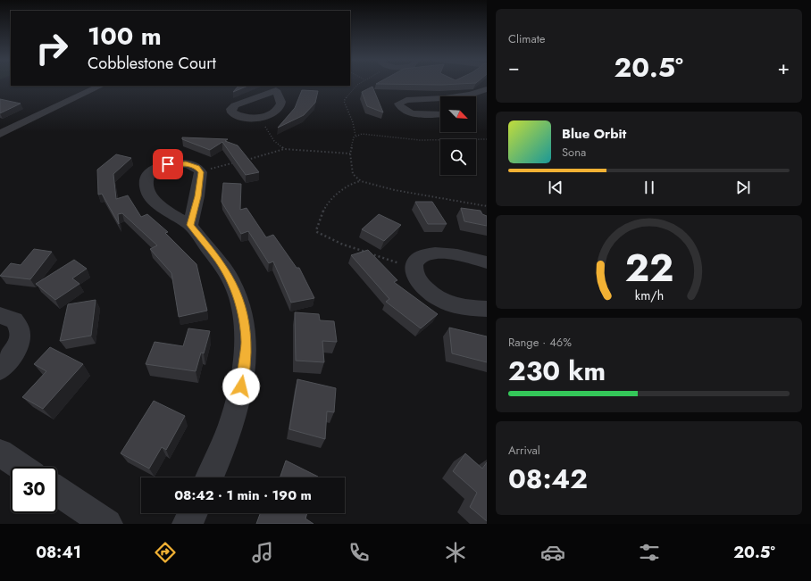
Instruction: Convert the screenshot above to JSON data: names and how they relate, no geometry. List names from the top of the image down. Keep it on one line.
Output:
{"north":"bottom right","page":{"tile":["Climate",["Range · 46%","230 km"],["Arrival","08:42"]],"turn":["100 m","Cobblestone Court"],"heat":["−","20.5°","+"],"song":["Blue Orbit","Sona"],"limit":"30","trip":"08:42 · 1 min · 190 m","tabs":["08:41","20.5°"],"gauge":["22","km/h"]}}
